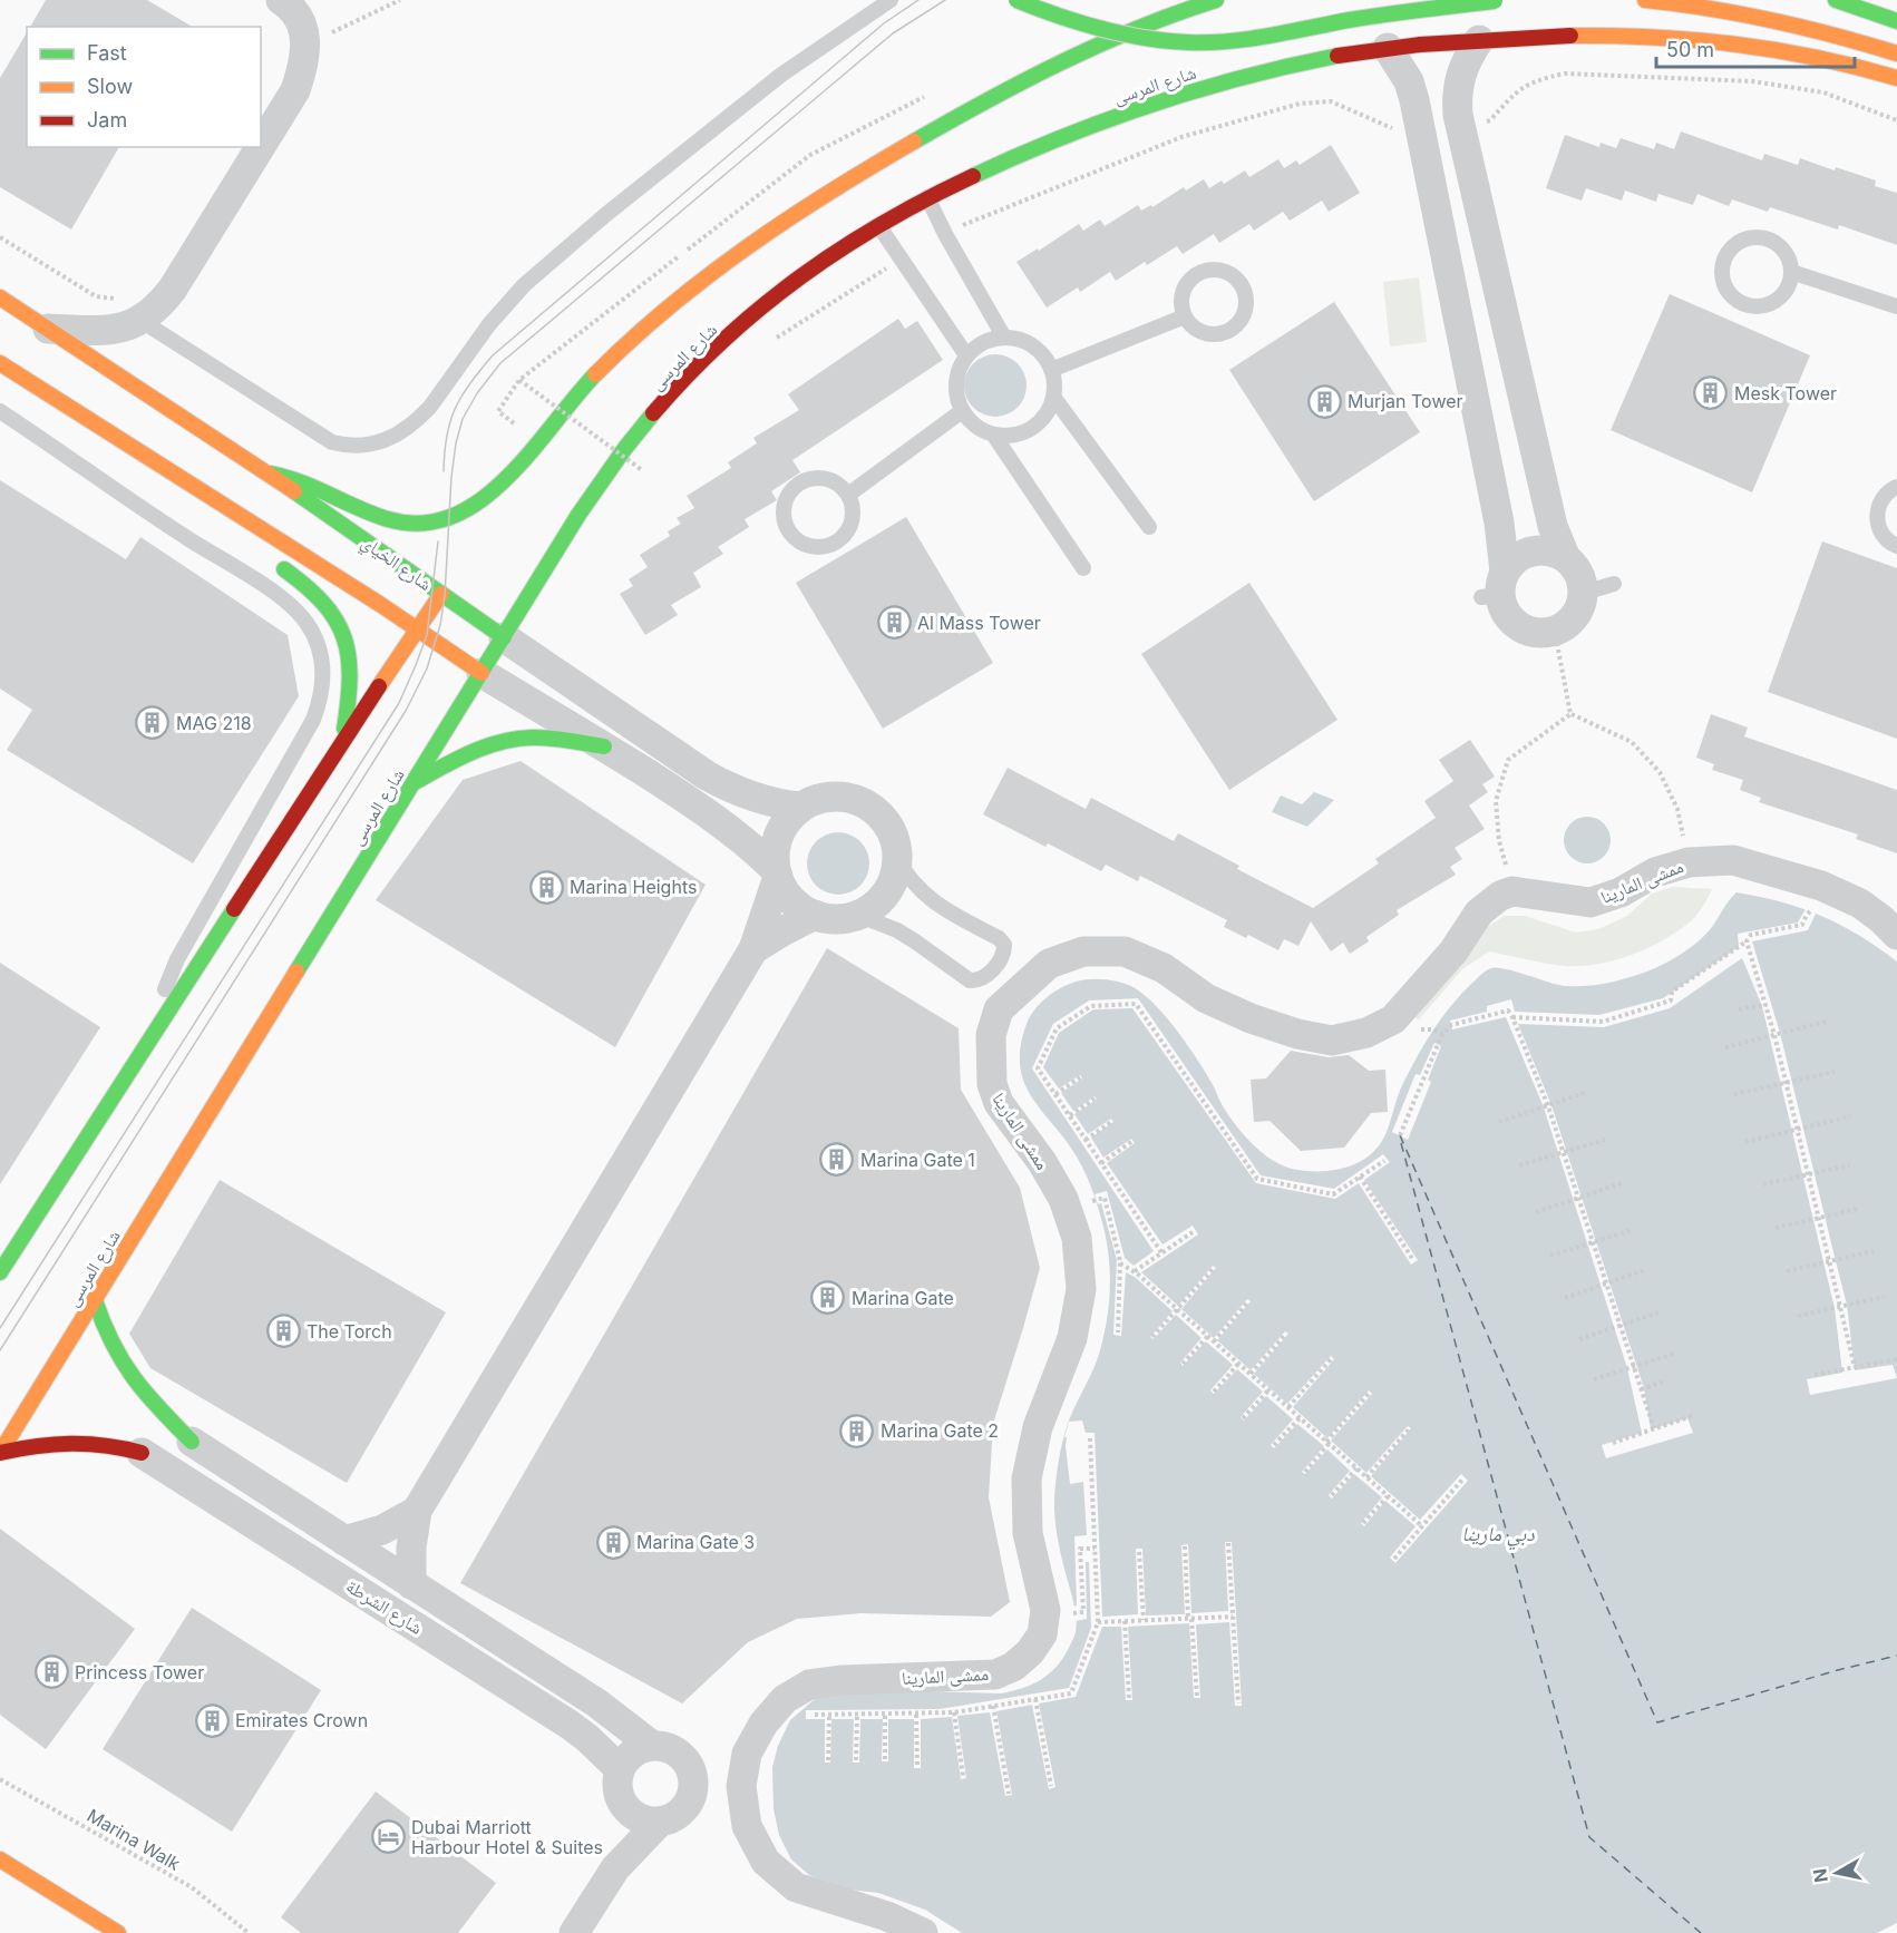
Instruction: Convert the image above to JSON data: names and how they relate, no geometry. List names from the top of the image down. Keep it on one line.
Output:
{"streets":{"main road":["شارع المرسى","شارع الخياي"],"street":["ممشى المارينا","شارع الشرطة"],"path":["Marina Walk"]},"crossings":[["شارع المرسى","شارع الخياي"]],"water":["دبي مارينا"],"places":{"building":["Mesk Tower","Murjan Tower","Al Mass Tower","MAG 218","Marina Heights","Marina Gate 1","Marina Gate","The Torch","Marina Gate 2","Marina Gate 3","Princess Tower","Emirates Crown"],"hotel":["Dubai Marriott Harbour Hotel & Suites"]},"legend":["Fast","Slow","Jam"],"scale_bar":"50 m","north":"left"}
